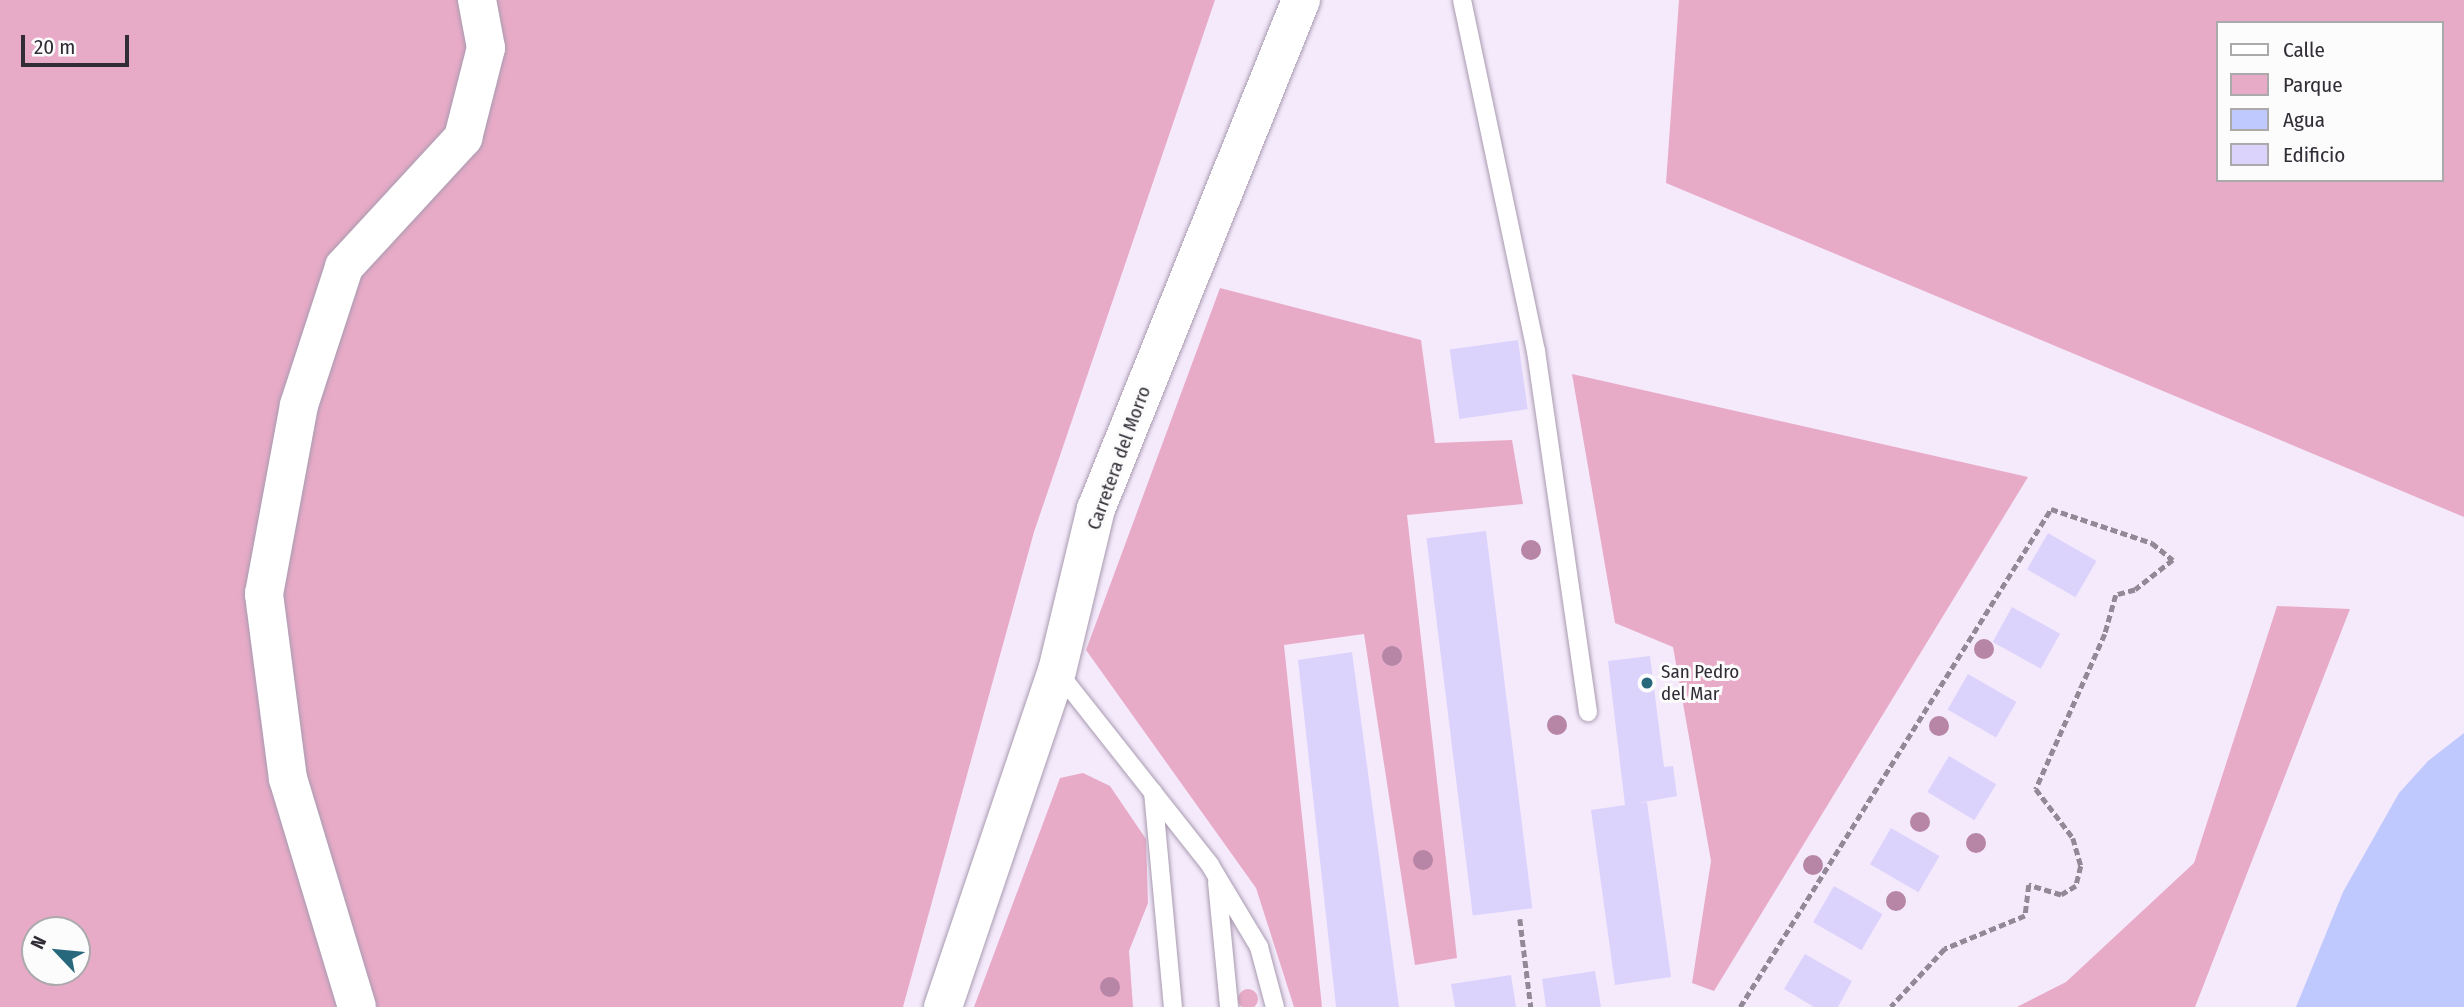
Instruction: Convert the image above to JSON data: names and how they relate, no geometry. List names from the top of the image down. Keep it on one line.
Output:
{"streets":{"main road":["Carretera del Morro"]},"places":["San Pedro del Mar"],"legend":["Calle","Parque","Agua","Edificio"],"scale_bar":"20 m","north":"top left"}
